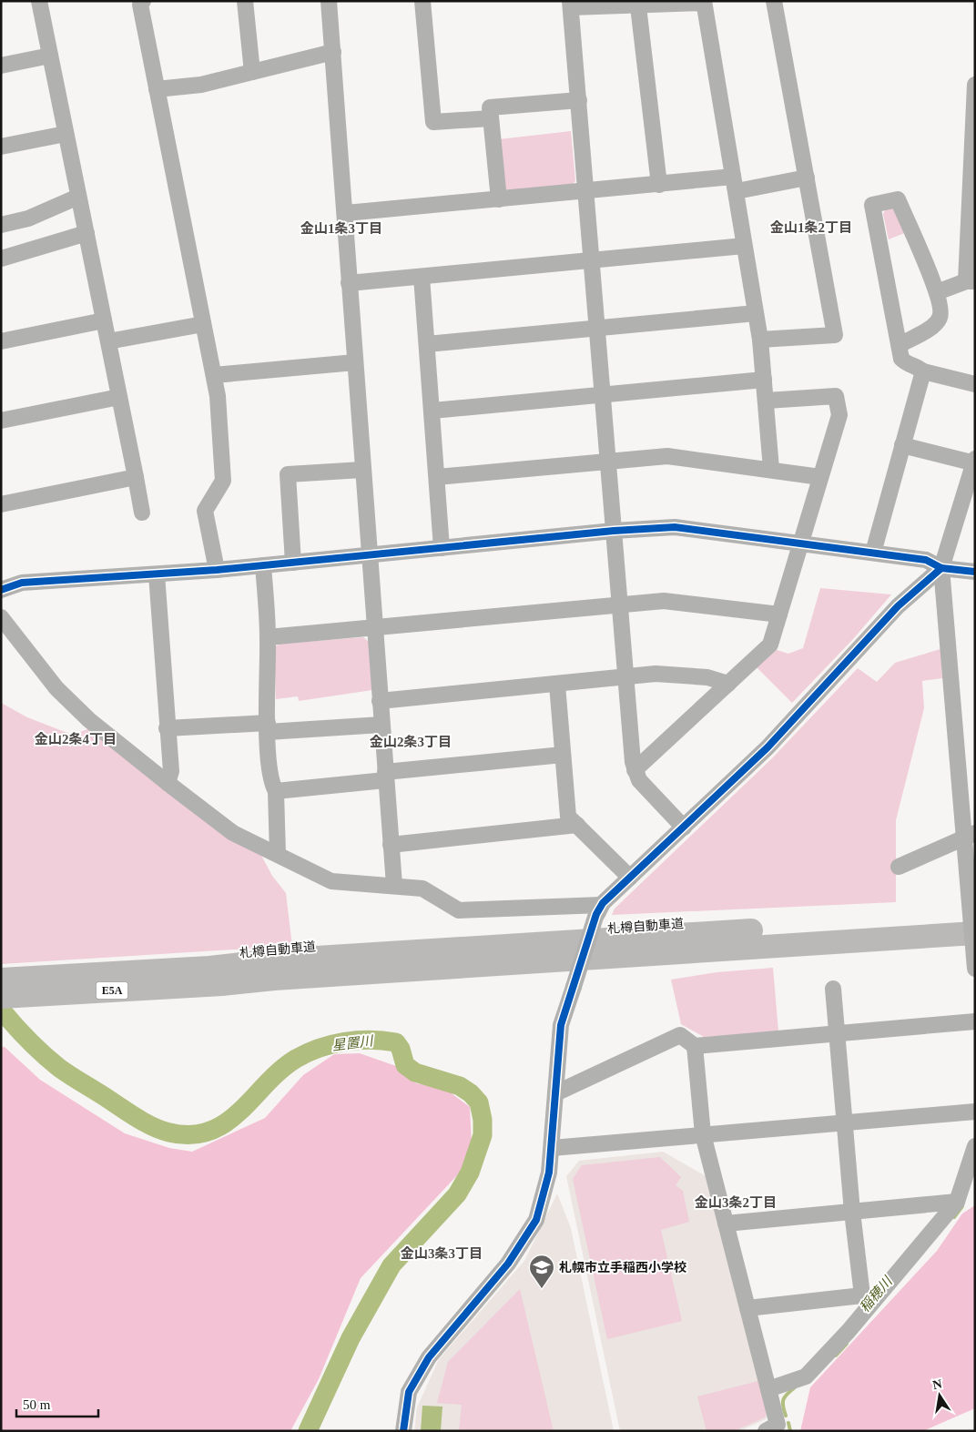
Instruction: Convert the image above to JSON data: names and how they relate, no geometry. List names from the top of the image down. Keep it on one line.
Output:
{"streets":{"highway":["札樽自動車道","E5A"]},"districts":["金山1条2丁目","金山1条3丁目","金山2条4丁目","金山2条3丁目","金山3条2丁目","金山3条3丁目"],"water":["星置川","稲穂川"],"places":{"school or university":["札幌市立手稲西小学校"]},"scale_bar":"50 m","north":"top"}
